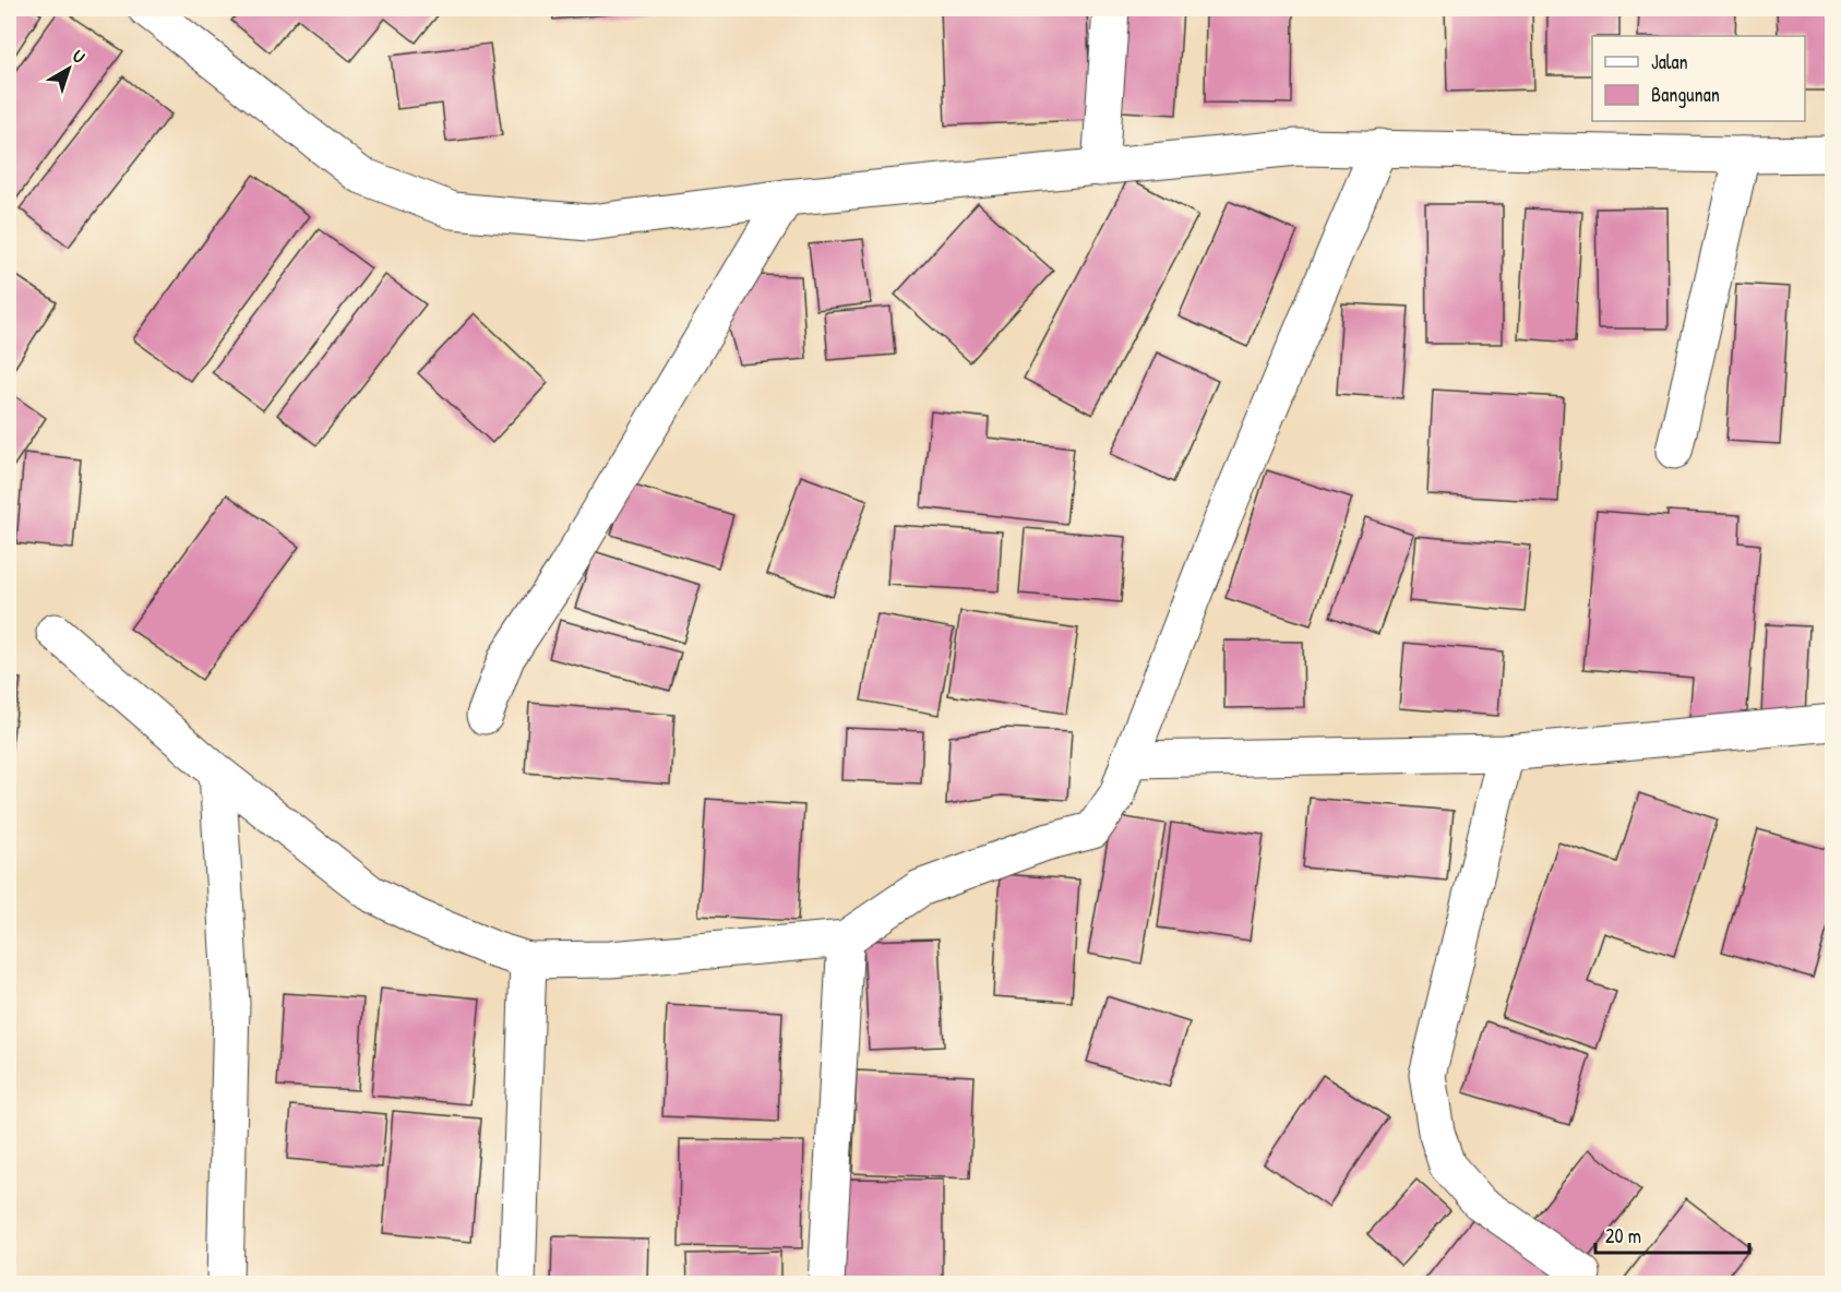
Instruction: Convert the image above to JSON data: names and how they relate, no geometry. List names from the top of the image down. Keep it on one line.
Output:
{"legend":["Jalan","Bangunan"],"scale_bar":"20 m","north":"top right"}
